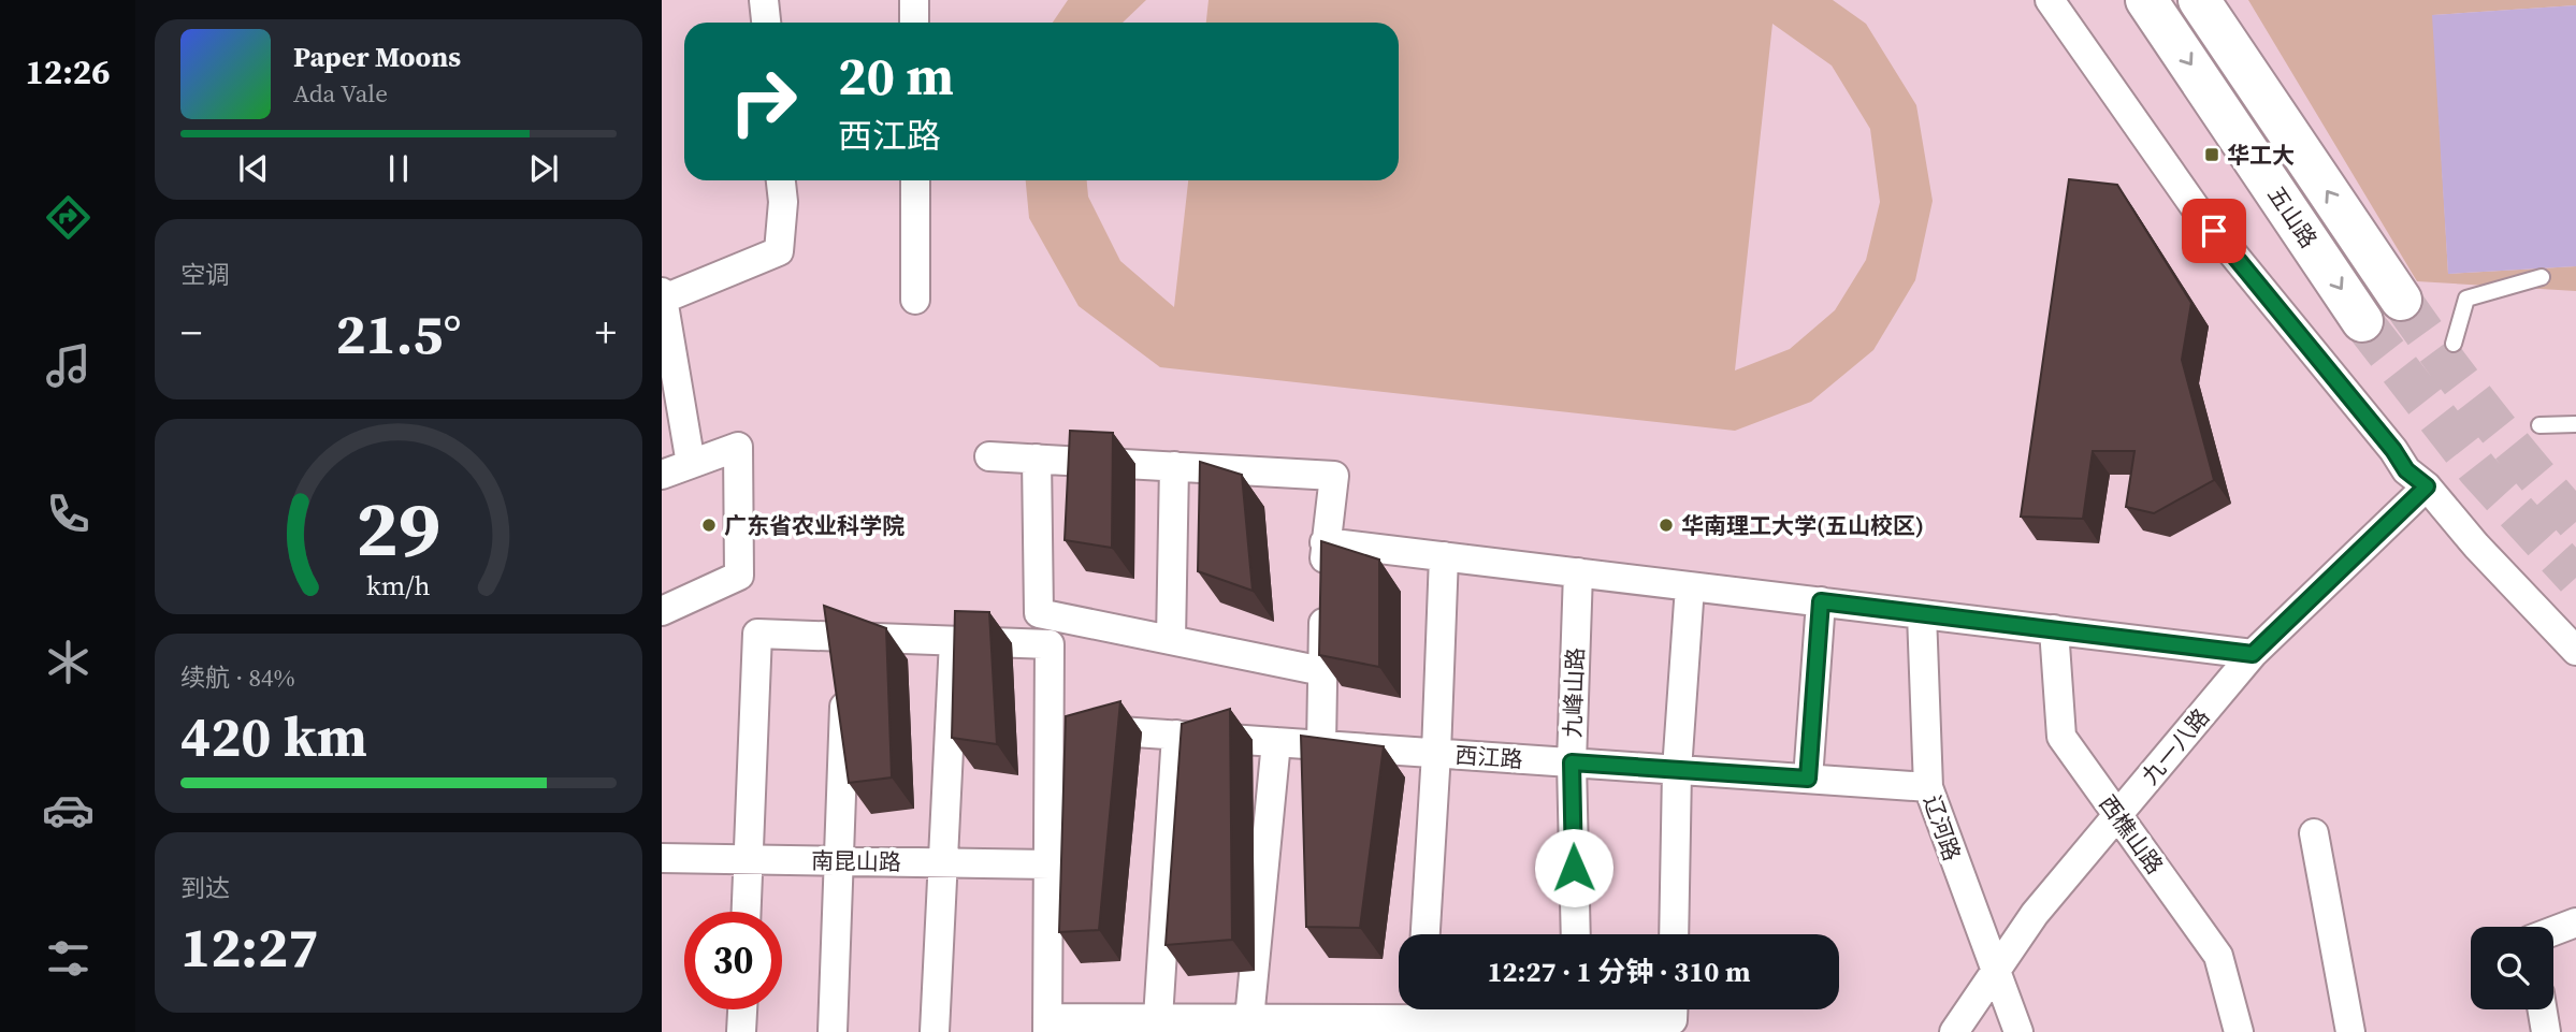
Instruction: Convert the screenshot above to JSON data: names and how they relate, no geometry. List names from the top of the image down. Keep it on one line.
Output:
{"streets":{"main road":["五山路"],"street":["九峰山路","九一八路","西江路","辽河路","西樵山路","南昆山路"]},"crossings":[["九峰山路","西江路"],["九一八路","辽河路"],["九一八路","西樵山路"],["西江路","辽河路"]],"places":{"transit":["华工大"],"other":["广东省农业科学院","华南理工大学(五山校区)"]},"page":{"tabs":"12:26","turn":["20 m","西江路"],"song":["Paper Moons","Ada Vale"],"tile":["空调",["续航 · 84%","420 km"],["到达","12:27"]],"heat":["−","21.5°","+"],"limit":"30","trip":"12:27 · 1 分钟 · 310 m","gauge":["29","km/h"]}}
